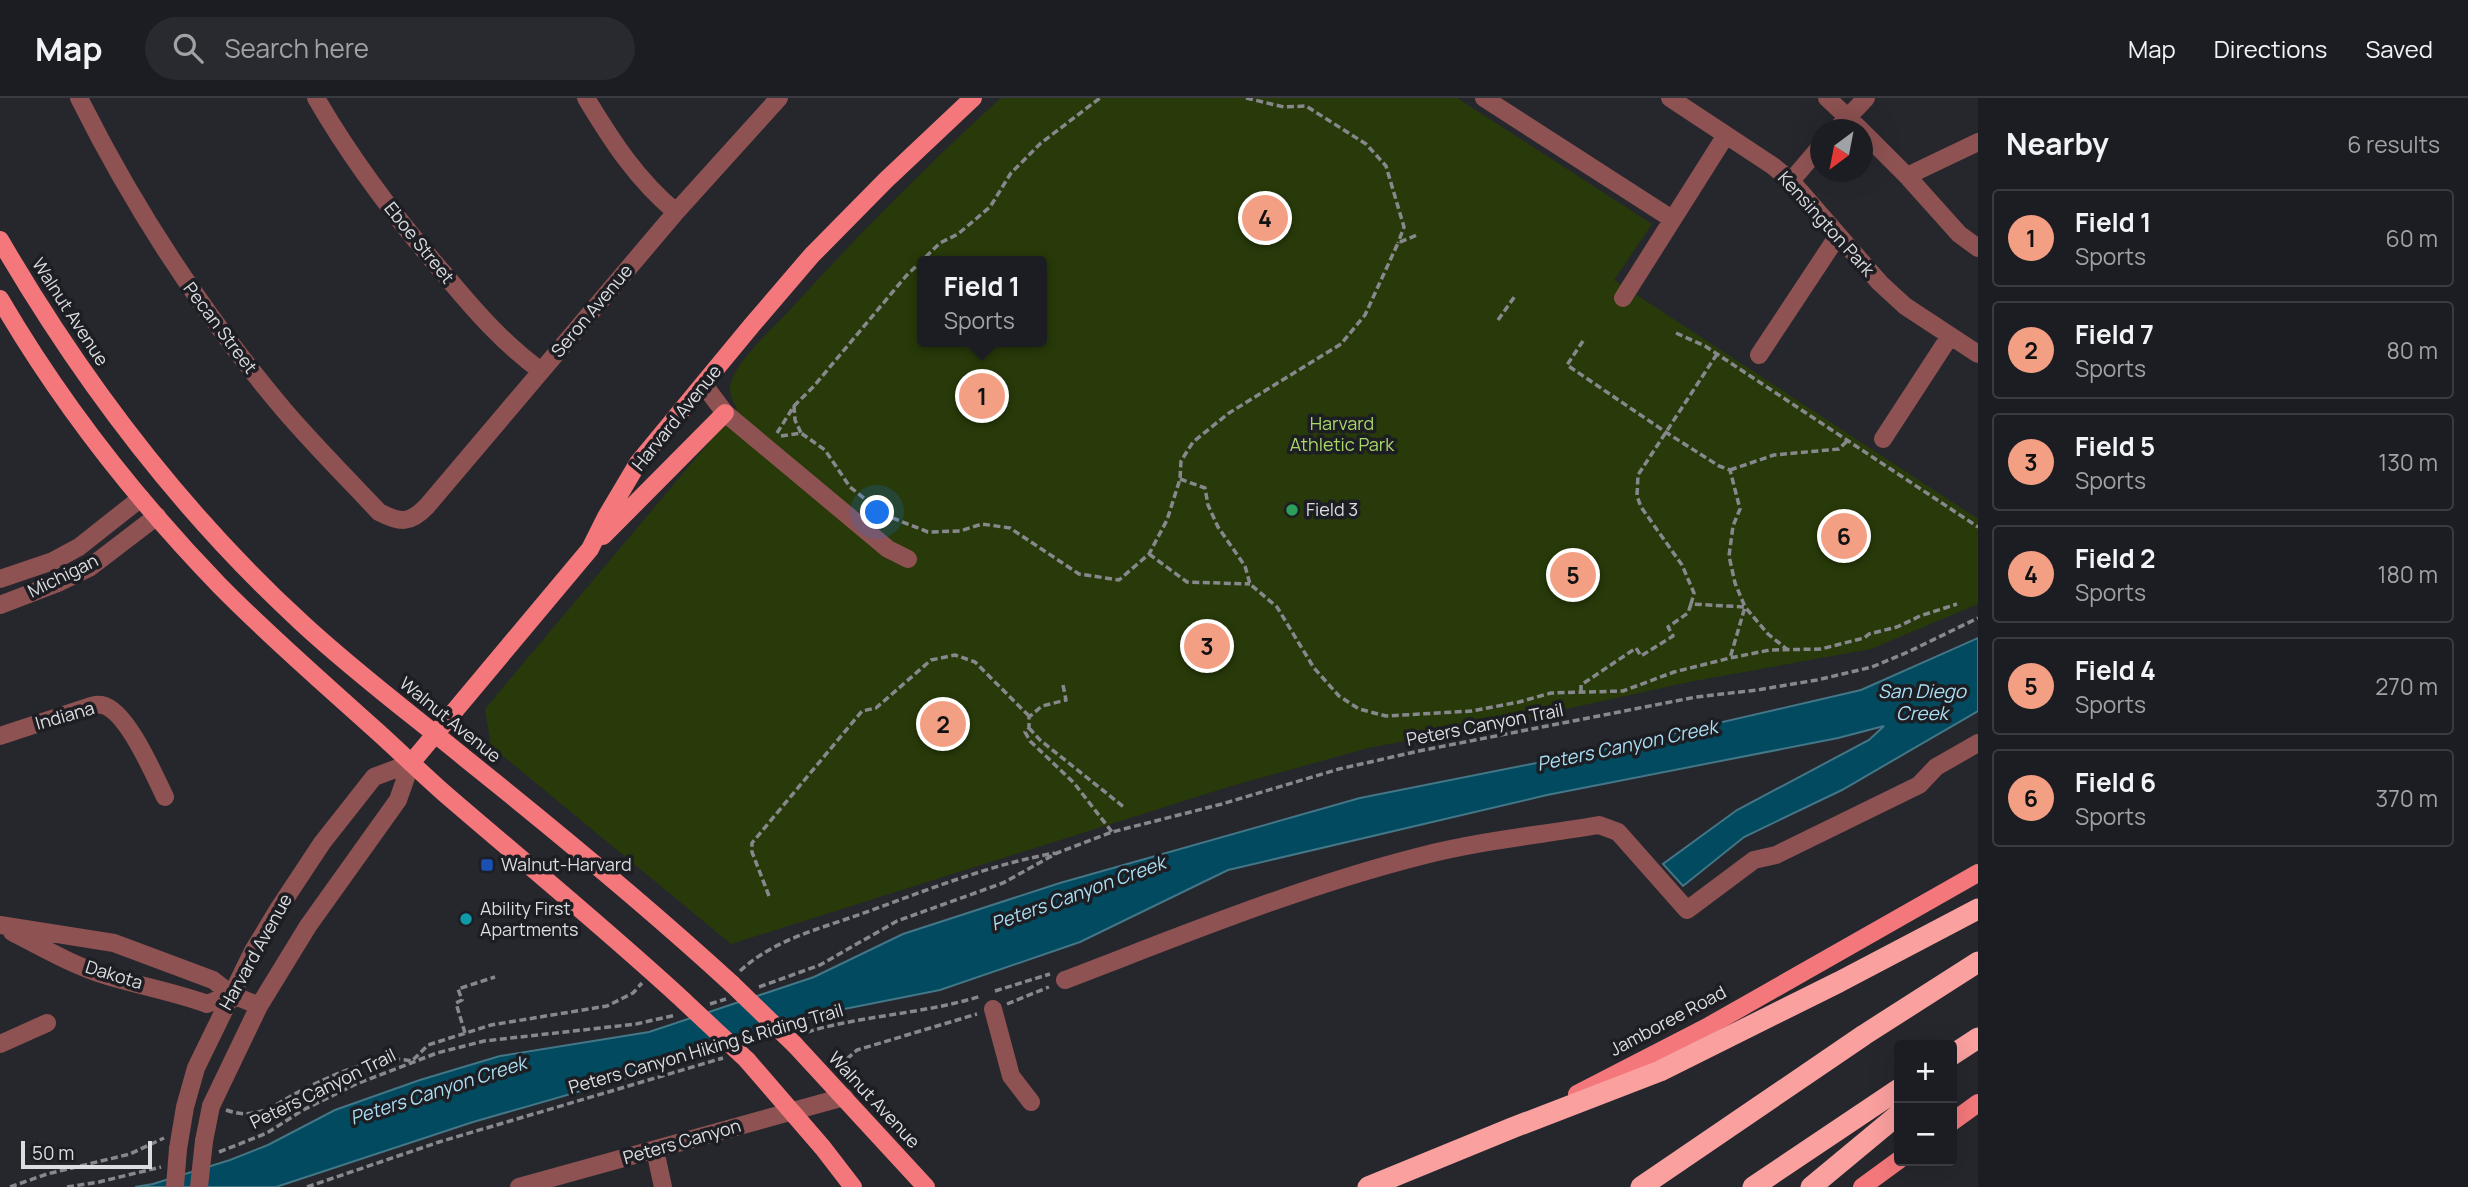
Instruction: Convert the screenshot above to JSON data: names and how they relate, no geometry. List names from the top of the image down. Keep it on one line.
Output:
{"streets":{"highway":["Jamboree Road"],"main road":["Walnut Avenue","Harvard Avenue"],"street":["Kensington Park","Eboe Street","Seron Avenue","Pecan Street","Michigan","Indiana","Dakota","Peters Canyon"],"path":["Peters Canyon Trail","Peters Canyon Hiking & Riding Trail"]},"crossings":[["Eboe Street","Seron Avenue"],["Seron Avenue","Pecan Street"],["Walnut Avenue","Harvard Avenue"],["Walnut Avenue","Peters Canyon Hiking & Riding Trail"],["Walnut Avenue","Peters Canyon"],["Harvard Avenue","Peters Canyon Trail"],["Harvard Avenue","Dakota"]],"water":["San Diego Creek","Peters Canyon Creek"],"parks":["Harvard Athletic Park"],"places":{"other":["Field 3","Ability First Apartments"],"transit":["Walnut-Harvard"]},"scale_bar":"50 m","north":"bottom left","page":{"header":"Map","search":"Search here","nav":["Map","Directions","Saved"],"heading":["Nearby","6 results"],"list":[{"mark":"1","name":"Field 1","note":"Sports","value":"60 m"},{"mark":"2","name":"Field 7","note":"Sports","value":"80 m"},{"mark":"3","name":"Field 5","note":"Sports","value":"130 m"},{"mark":"4","name":"Field 2","note":"Sports","value":"180 m"},{"mark":"5","name":"Field 4","note":"Sports","value":"270 m"},{"mark":"6","name":"Field 6","note":"Sports","value":"370 m"}],"pins":["4","1","6","5","3","2"],"popup":["Field 1","Sports"],"map_buttons":["+","−"],"scale":"50 m"}}
